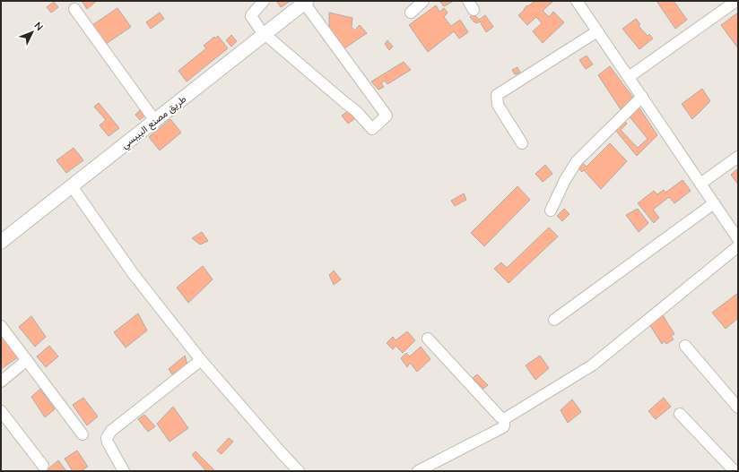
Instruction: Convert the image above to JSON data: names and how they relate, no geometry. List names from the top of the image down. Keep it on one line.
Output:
{"streets":{"main road":["طريق مصنع البيبسي"]},"north":"top right"}
